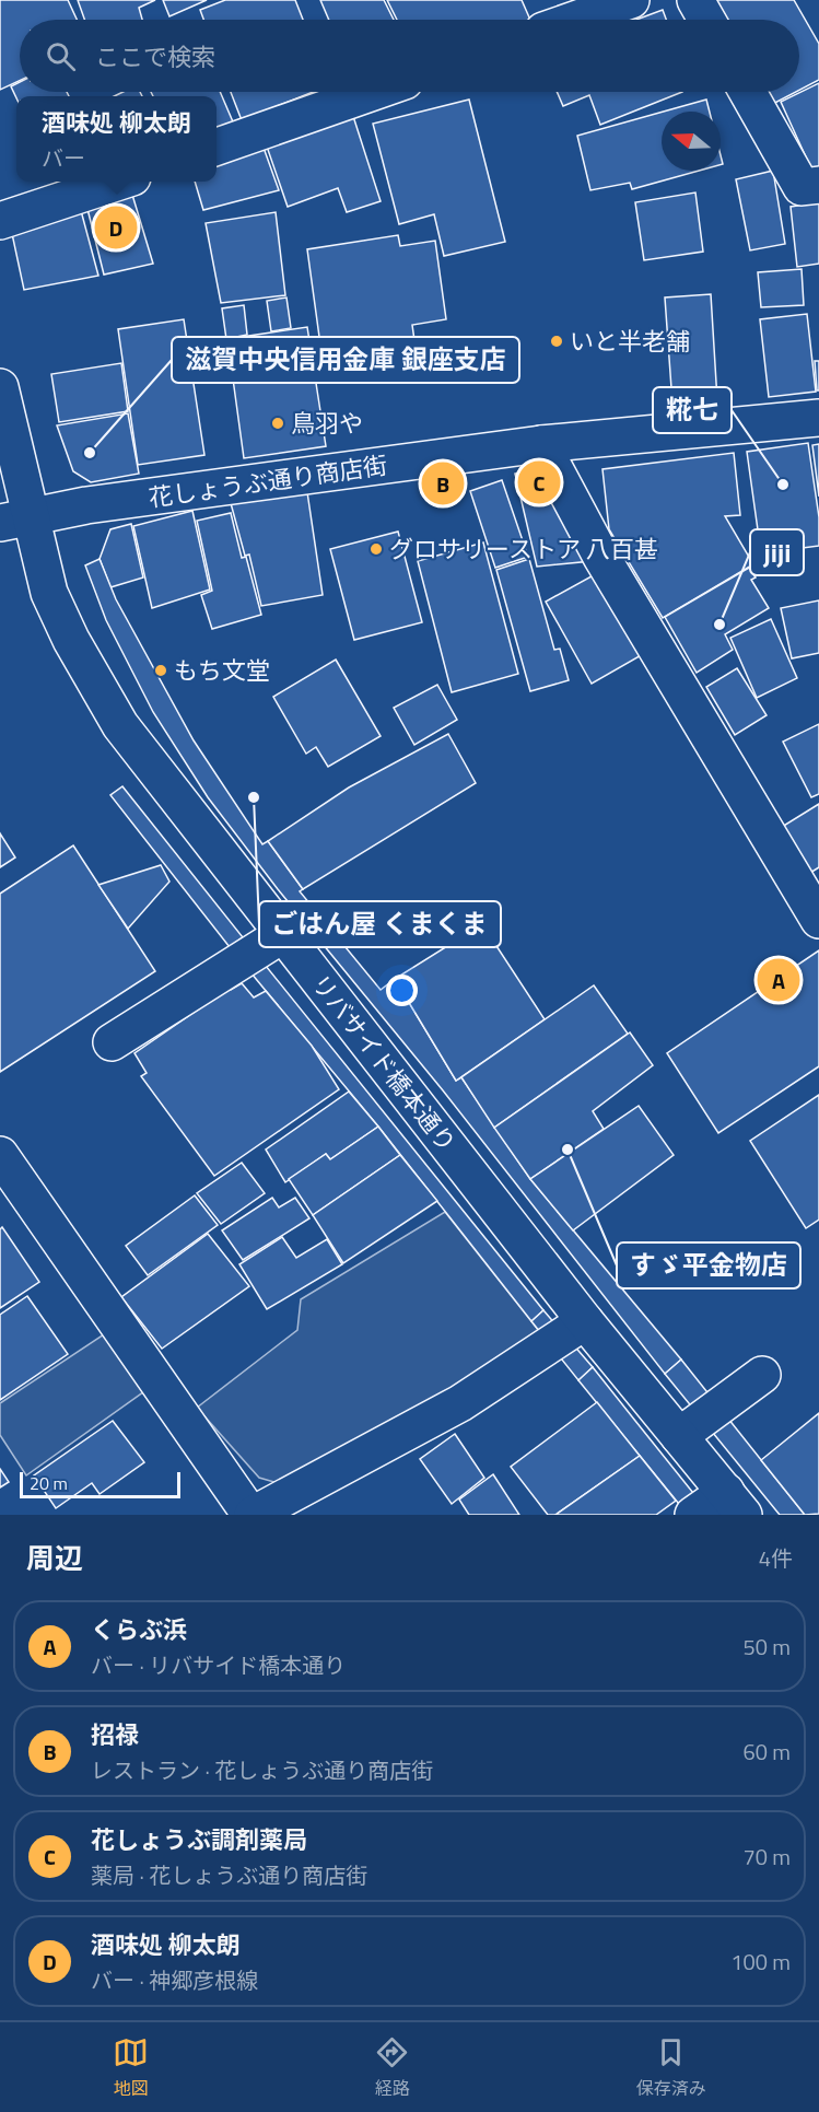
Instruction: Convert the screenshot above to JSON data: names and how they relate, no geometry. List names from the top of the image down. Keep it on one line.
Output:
{"streets":{"street":["花しょうぶ通り商店街","リバサイド橋本通り"]},"crossings":[["花しょうぶ通り商店街","リバサイド橋本通り"]],"places":["いと半老舗","鳥羽や","滋賀中央信用金庫 銀座支店","糀七","グロサリーストア 八百甚","jiji","もち文堂","ごはん屋 くまくま","すゞ平金物店"],"scale_bar":"20 m","north":"left","page":{"search":"ここで検索","popup":["酒味処 柳太朗","バー"],"pins":["D","C","B","A"],"scale":"20 m","heading":["周辺","4件"],"list":[{"mark":"A","name":"くらぶ浜","note":"バー · リバサイド橋本通り","value":"50 m"},{"mark":"B","name":"招禄","note":"レストラン · 花しょうぶ通り商店街","value":"60 m"},{"mark":"C","name":"花しょうぶ調剤薬局","note":"薬局 · 花しょうぶ通り商店街","value":"70 m"},{"mark":"D","name":"酒味処 柳太朗","note":"バー · 神郷彦根線","value":"100 m"}],"nav":["地図","経路","保存済み"]}}
